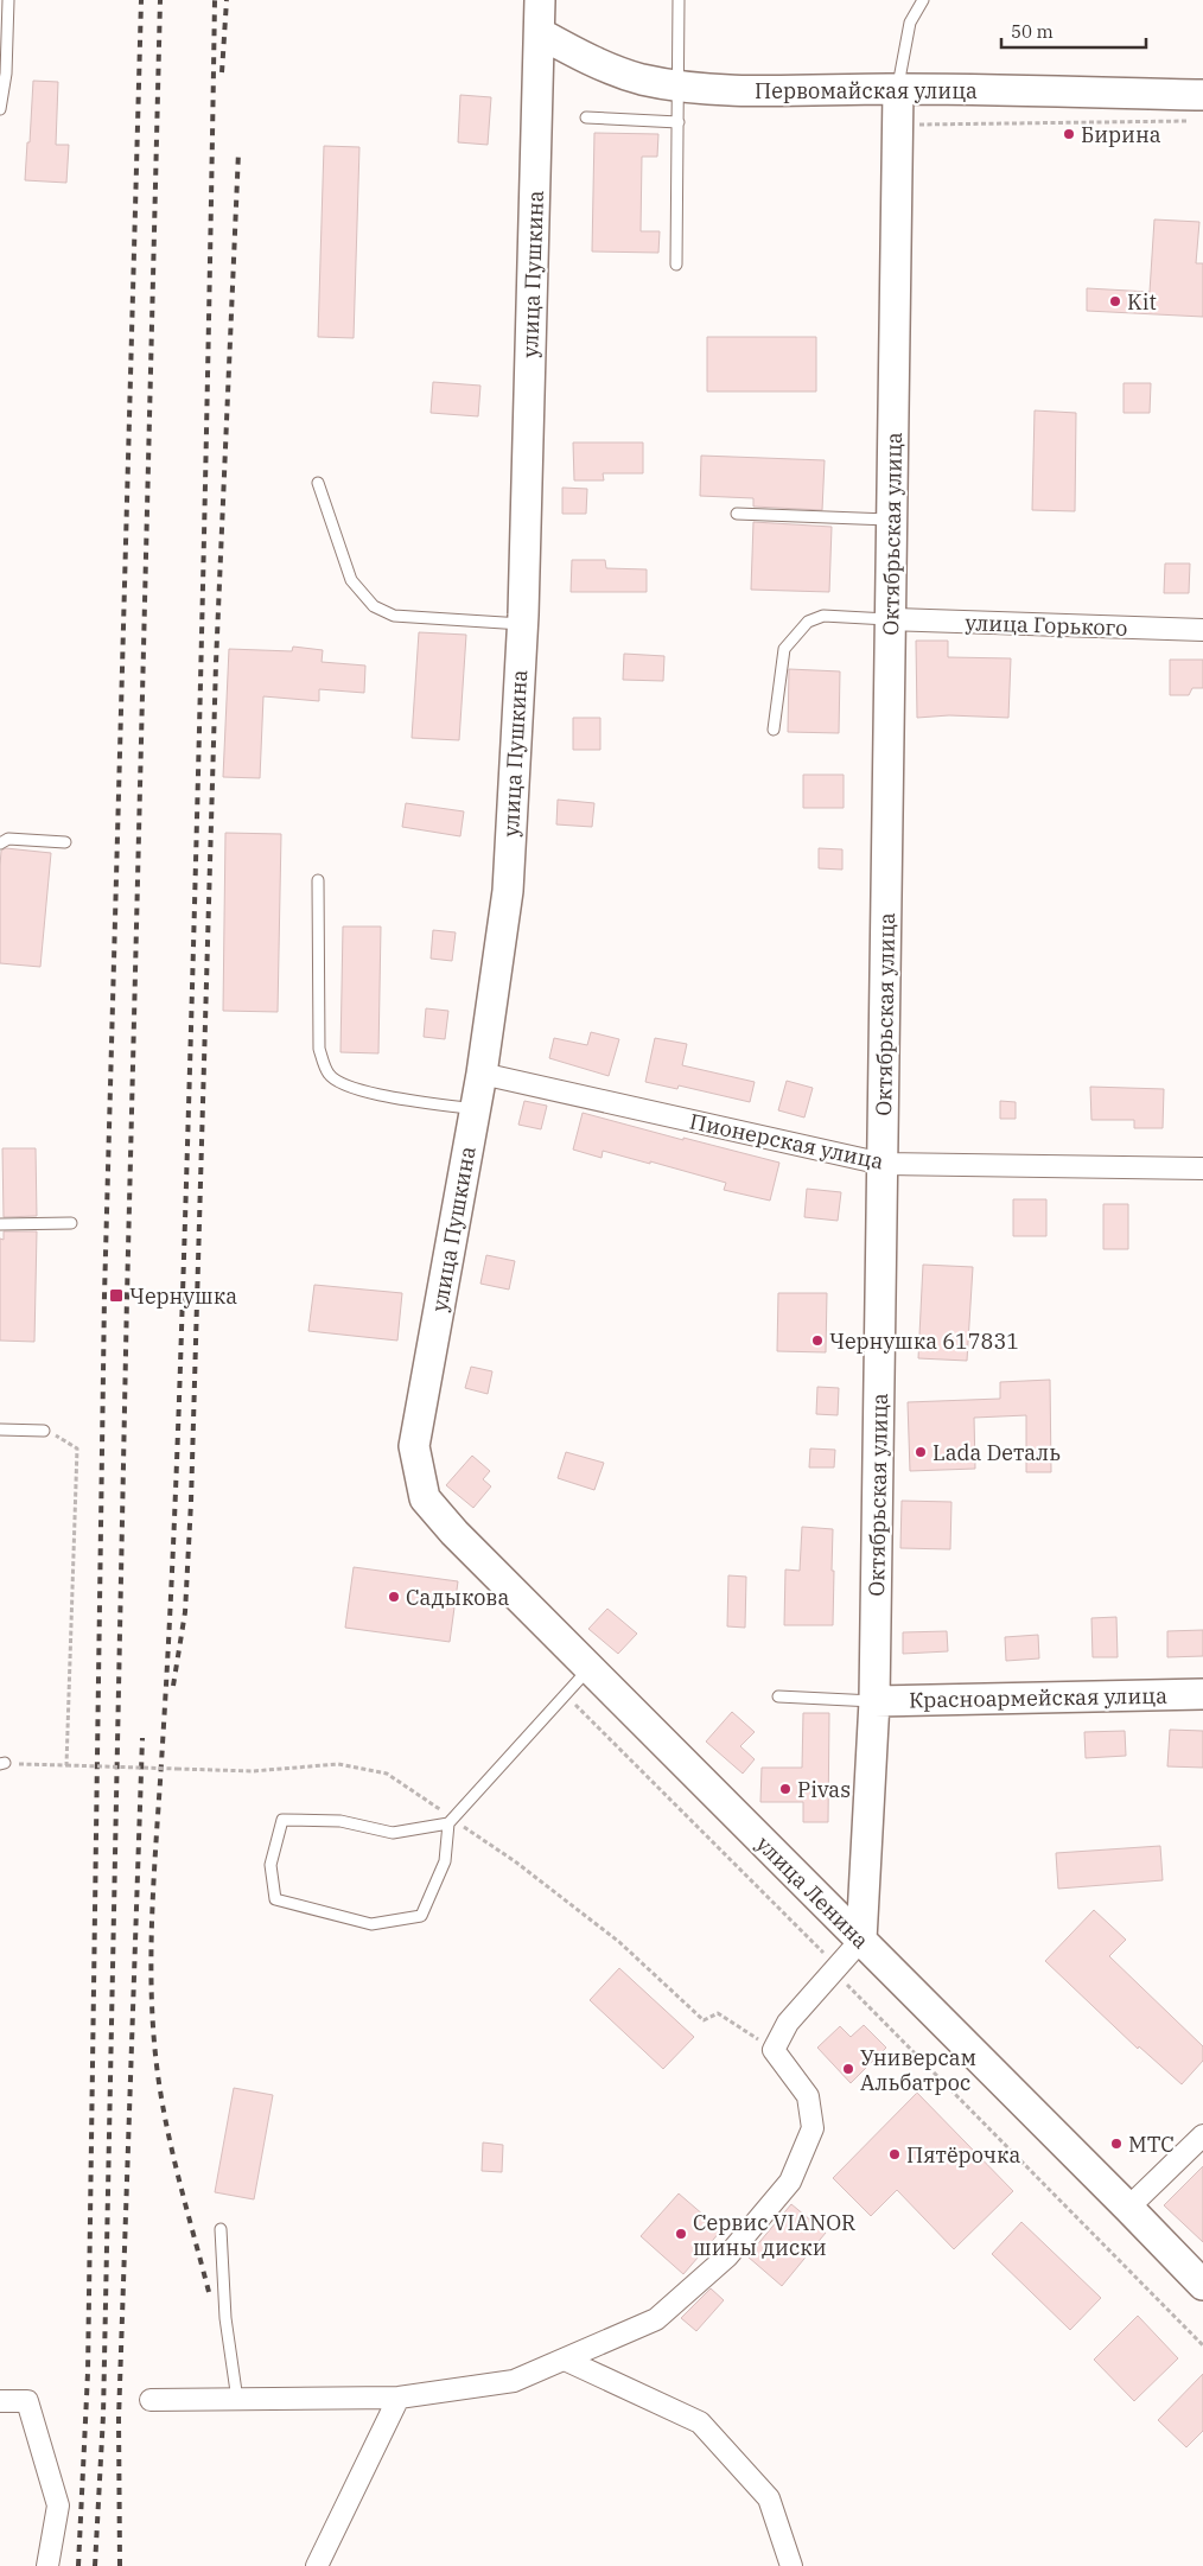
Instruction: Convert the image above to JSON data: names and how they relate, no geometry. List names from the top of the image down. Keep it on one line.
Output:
{"streets":{"street":["Первомайская улица","улица Пушкина","Октябрьская улица","улица Горького","Пионерская улица","Красноармейская улица","улица Ленина"]},"crossings":[["Первомайская улица","улица Пушкина"],["Первомайская улица","Октябрьская улица"],["улица Пушкина","Пионерская улица"],["улица Пушкина","улица Ленина"],["Октябрьская улица","улица Горького"],["Октябрьская улица","Пионерская улица"],["Октябрьская улица","Красноармейская улица"],["Октябрьская улица","улица Ленина"]],"places":{"other":["Бирина","Kit","Чернушка 617831","Lada Dеталь","Садыкова","Pivas","Универсам Альбатрос","МТС","Пятёрочка","Сервис VIANOR шины диски"],"transit":["Чернушка"]},"scale_bar":"50 m"}
